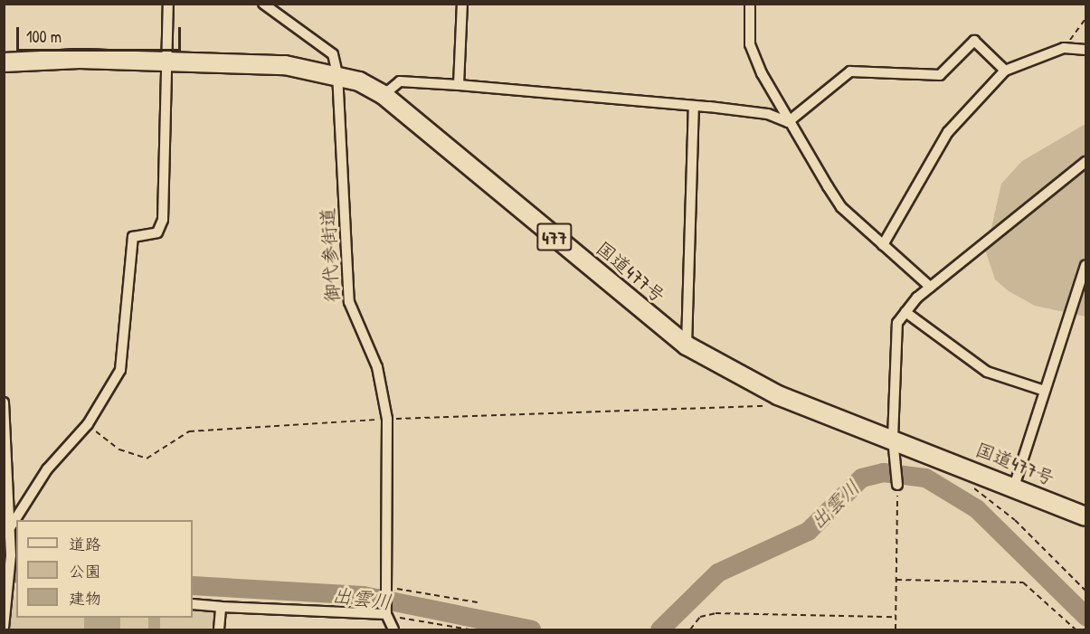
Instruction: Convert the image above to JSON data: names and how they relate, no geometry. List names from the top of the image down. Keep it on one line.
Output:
{"streets":{"highway":["477","国道477号"],"street":["御代参街道"]},"crossings":[["御代参街道","国道477号"]],"water":["出雲川"],"legend":["道路","公園","建物"],"scale_bar":"100 m"}
